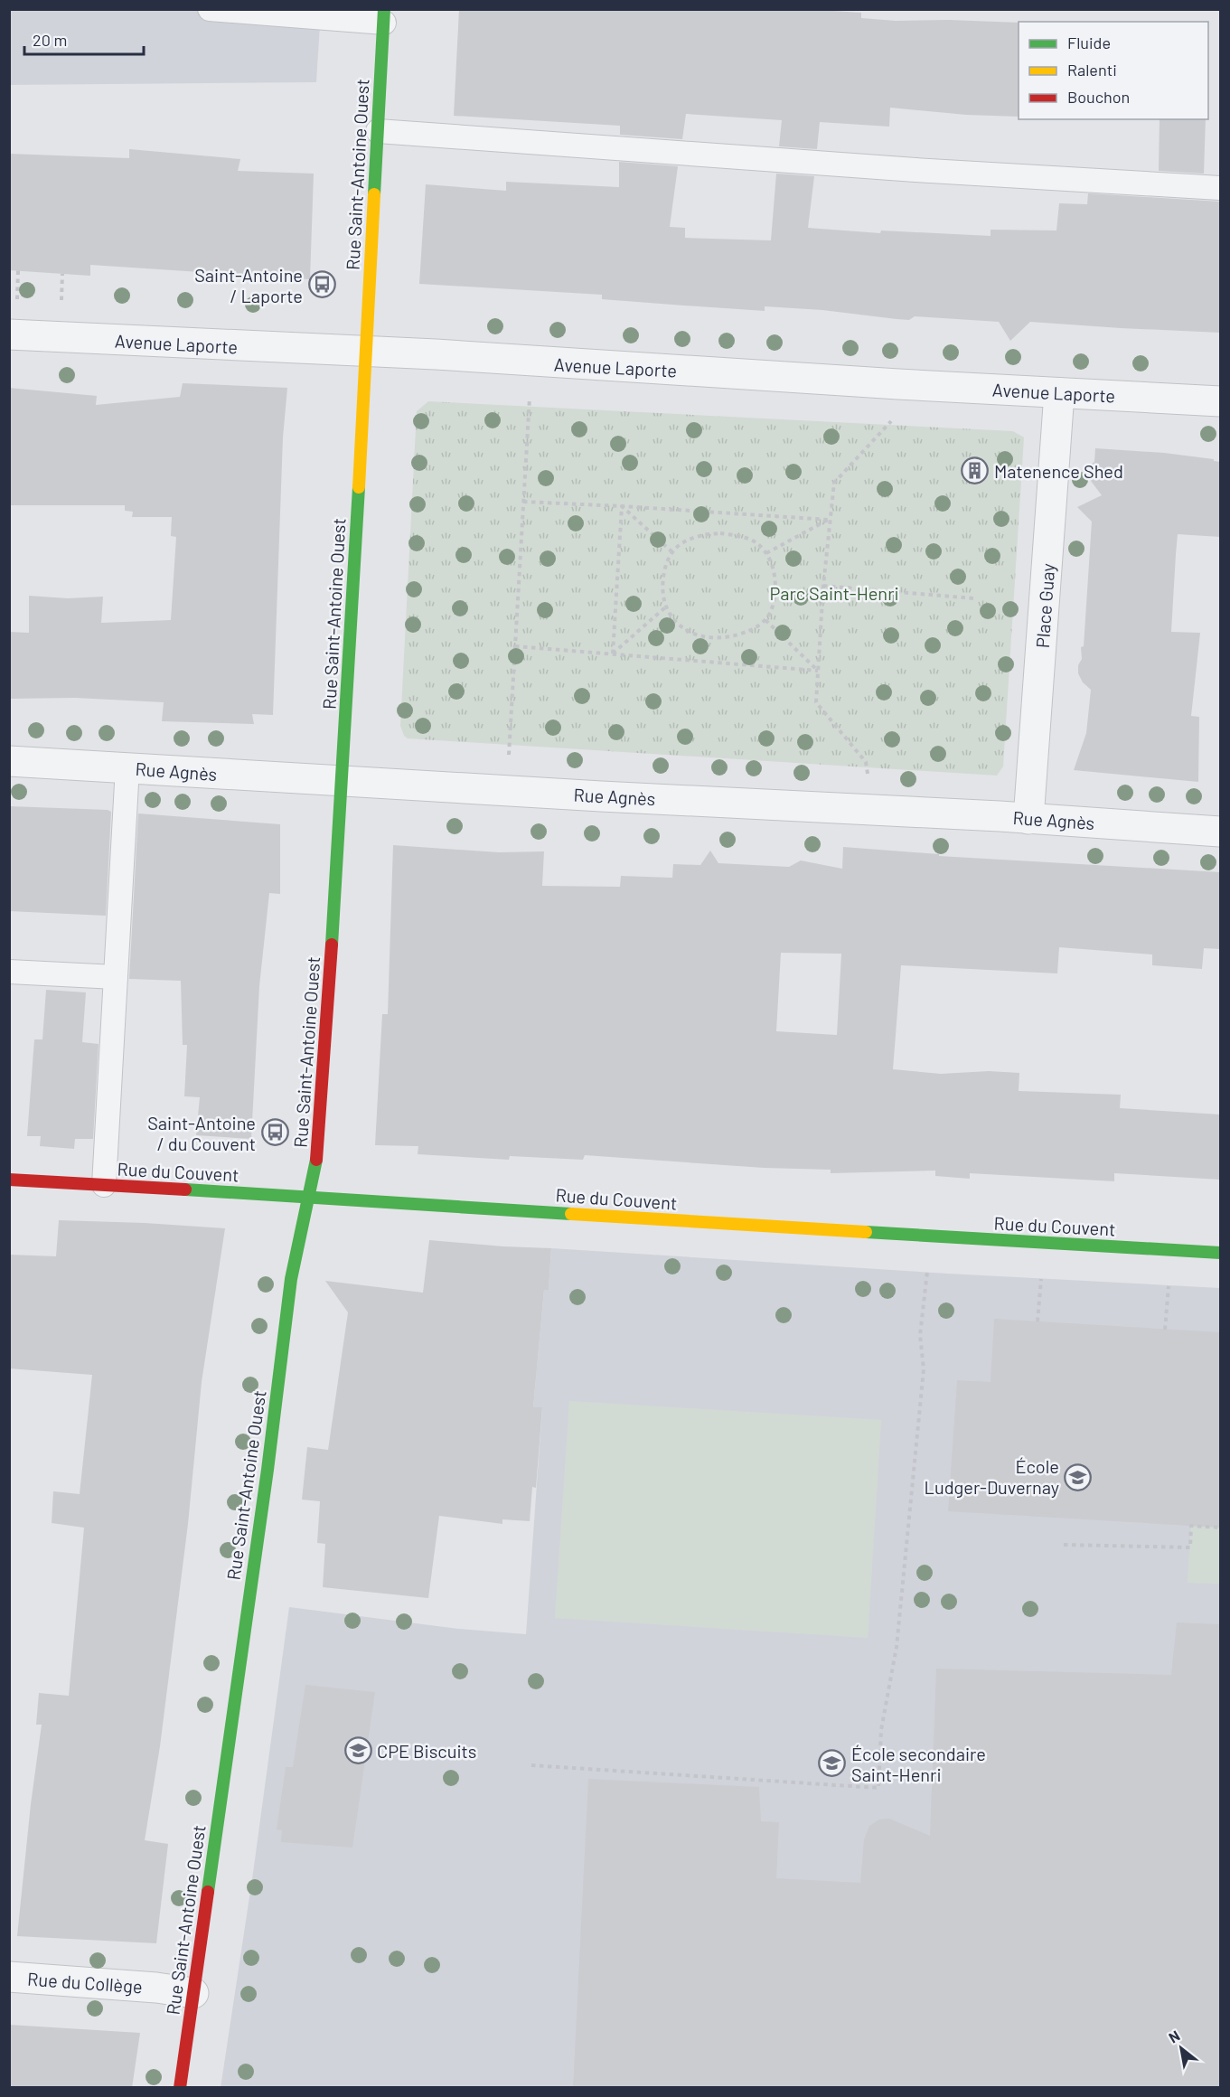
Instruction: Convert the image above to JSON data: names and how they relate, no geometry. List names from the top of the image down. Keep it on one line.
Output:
{"streets":{"main road":["Rue Saint-Antoine Ouest","Rue du Couvent"],"street":["Avenue Laporte","Place Guay","Rue Agnès","Rue du Collège"]},"crossings":[["Rue Saint-Antoine Ouest","Avenue Laporte"],["Rue Saint-Antoine Ouest","Rue Agnès"],["Rue Saint-Antoine Ouest","Rue du Couvent"],["Rue Saint-Antoine Ouest","Rue du Collège"],["Avenue Laporte","Place Guay"],["Place Guay","Rue Agnès"]],"parks":["Parc Saint-Henri"],"places":{"bus stop":["Saint-Antoine / Laporte","Saint-Antoine / du Couvent"],"building":["Matenence Shed"],"school or university":["École Ludger-Duvernay","CPE Biscuits","École secondaire Saint-Henri"]},"legend":["Fluide","Ralenti","Bouchon"],"scale_bar":"20 m","north":"top left"}
